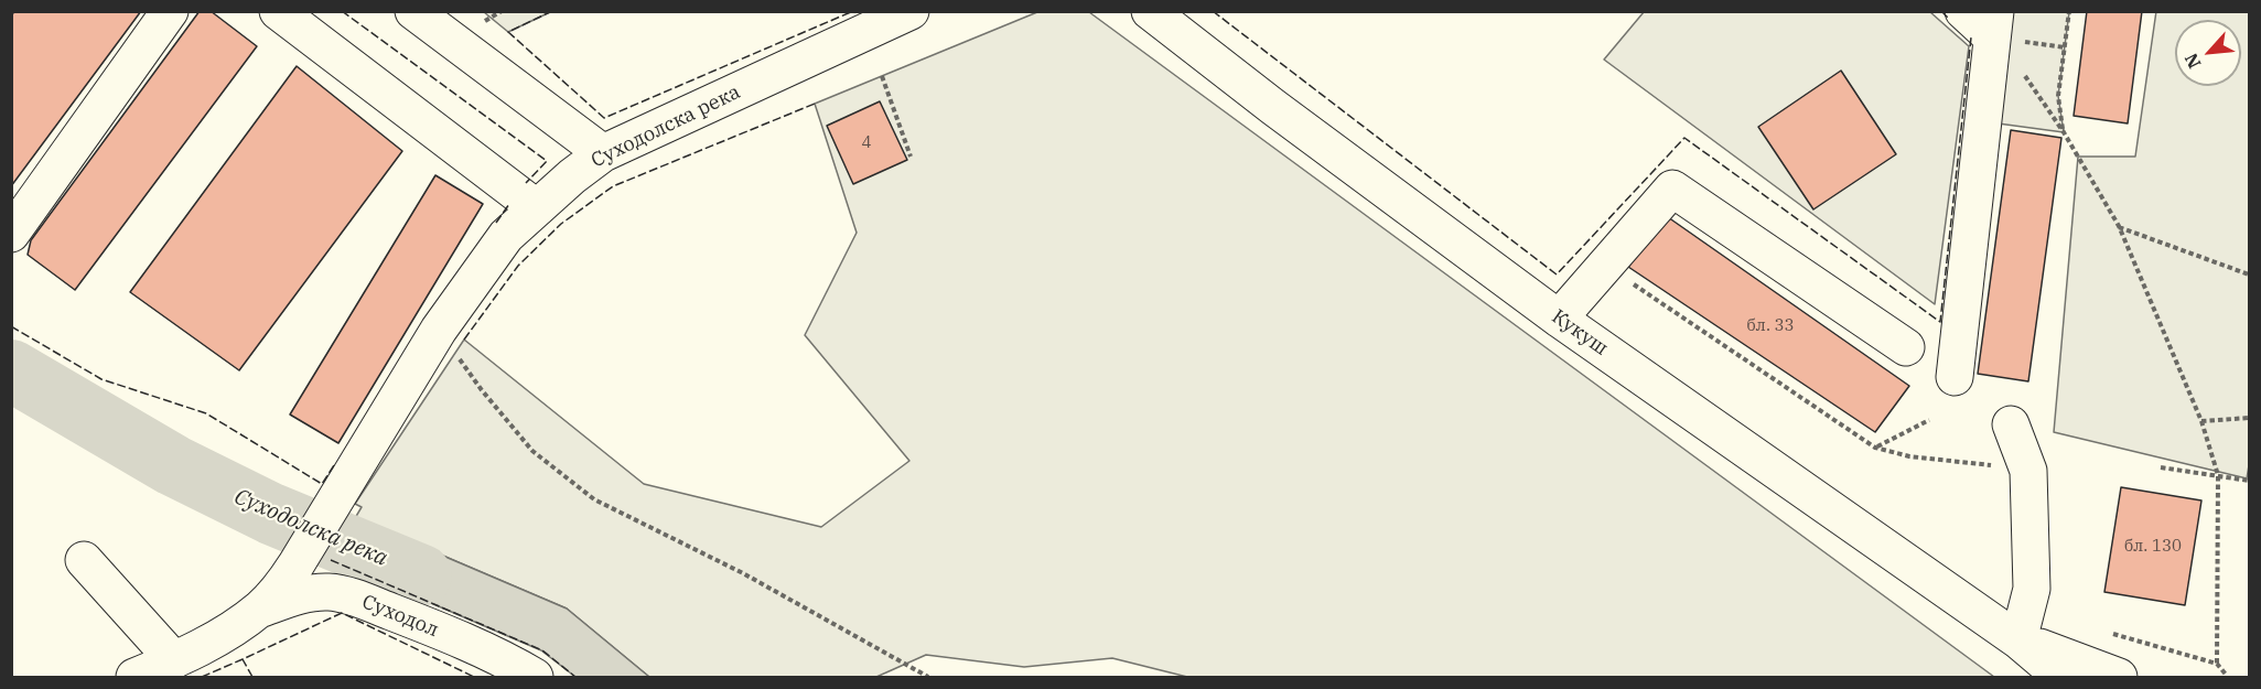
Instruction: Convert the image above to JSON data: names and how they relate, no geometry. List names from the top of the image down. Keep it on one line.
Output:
{"streets":{"street":["Суходолска река","Кукуш","Суходол"]},"crossings":[["Суходолска река","Суходол"]],"water":["Суходолска река"],"house_numbers":["4","бл. 33","бл. 130"],"north":"bottom left"}
